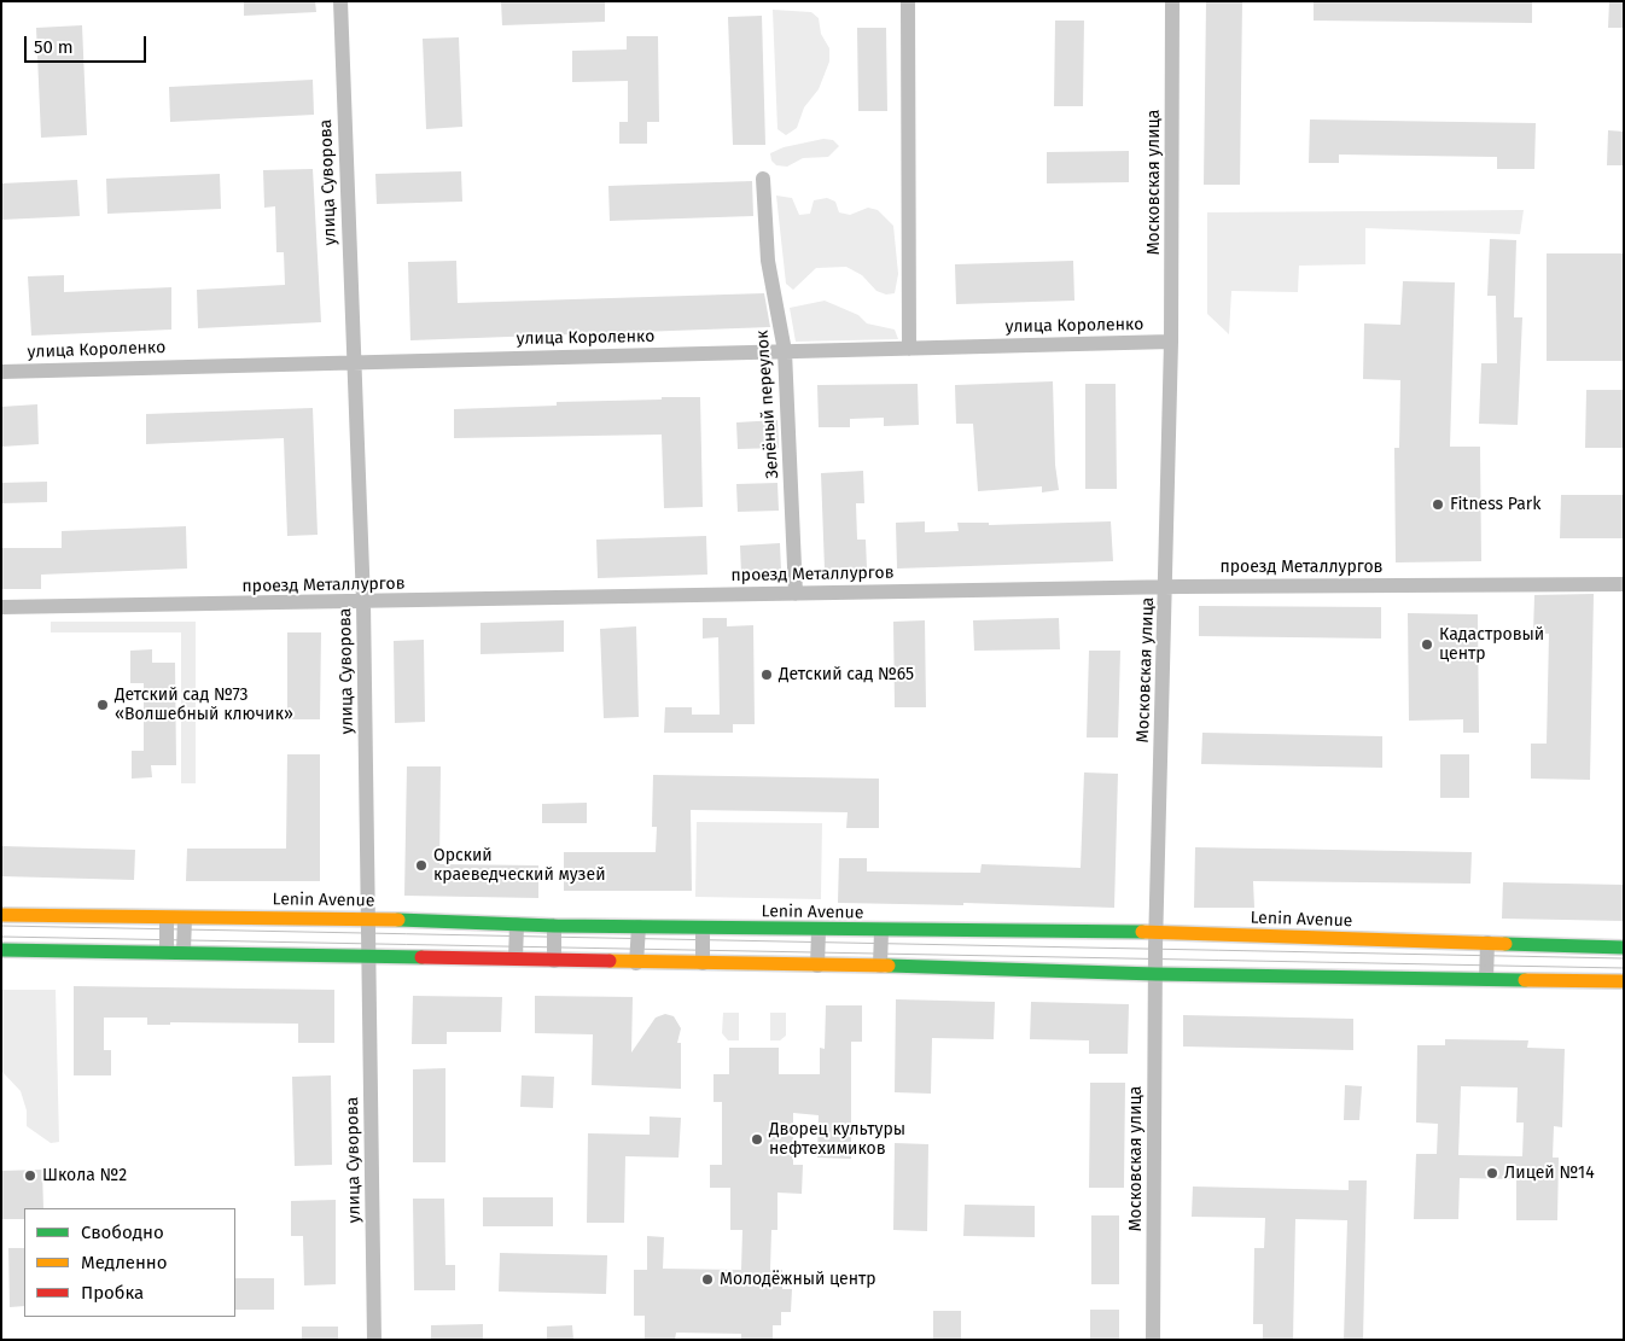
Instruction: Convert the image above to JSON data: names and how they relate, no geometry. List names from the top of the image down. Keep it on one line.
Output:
{"streets":{"main road":["Lenin Avenue"],"street":["улица Суворова","Московская улица","улица Короленко","Зелёный переулок","проезд Металлургов"]},"crossings":[["улица Суворова","улица Короленко"],["улица Суворова","проезд Металлургов"],["улица Суворова","Lenin Avenue"],["Московская улица","улица Короленко"],["Московская улица","проезд Металлургов"],["Московская улица","Lenin Avenue"],["улица Короленко","Зелёный переулок"],["Зелёный переулок","проезд Металлургов"]],"places":["Fitness Park","Кадастровый центр","Детский сад №65","Детский сад №73 «Волшебный ключик»","Орский краеведческий музей","Дворец культуры нефтехимиков","Лицей №14","Школа №2","Молодёжный центр"],"legend":["Свободно","Медленно","Пробка"],"scale_bar":"50 m"}
